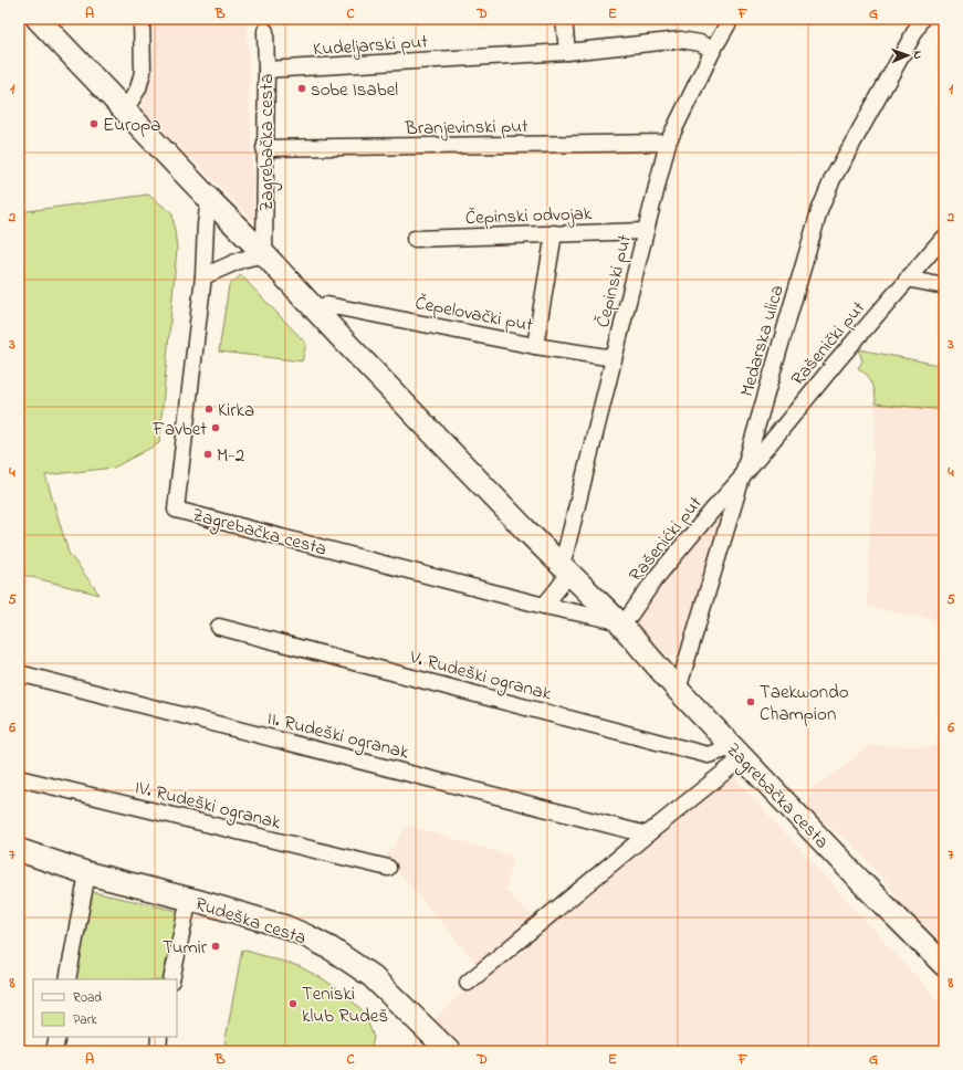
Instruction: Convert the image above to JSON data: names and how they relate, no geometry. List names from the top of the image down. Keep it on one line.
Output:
{"streets":{"street":["Kudeljarski put","Branjevinski put","Zagrebačka cesta","Čepinski odvojak","Čepinski put","Čepelovački put","Medarska ulica","Rašenički put","Rašenićki put","V. Rudeški ogranak","II. Rudeški ogranak","IV. Rudeški ogranak","Rudeška cesta"]},"crossings":[["Kudeljarski put","Zagrebačka cesta"],["Kudeljarski put","Čepinski put"],["Branjevinski put","Zagrebačka cesta"],["Branjevinski put","Čepinski put"],["Zagrebačka cesta","Čepinski put"],["Zagrebačka cesta","Medarska ulica"],["Zagrebačka cesta","Rašenićki put"],["Zagrebačka cesta","V. Rudeški ogranak"],["Čepinski odvojak","Čepinski put"],["Čepinski put","Čepelovački put"],["Medarska ulica","Rašenički put"],["Medarska ulica","Rašenićki put"],["Rašenički put","Rašenićki put"]],"places":["sobe Isabel","Europa","Kirka","Favbet","M-2","Taekwondo Champion","Tumir","Teniski klub Rudeš"],"legend":["Road","Park"],"north":"right","grid":{"columns":["A","B","C","D","E","F","G"],"rows":["1","2","3","4","5","6","7","8"]}}
